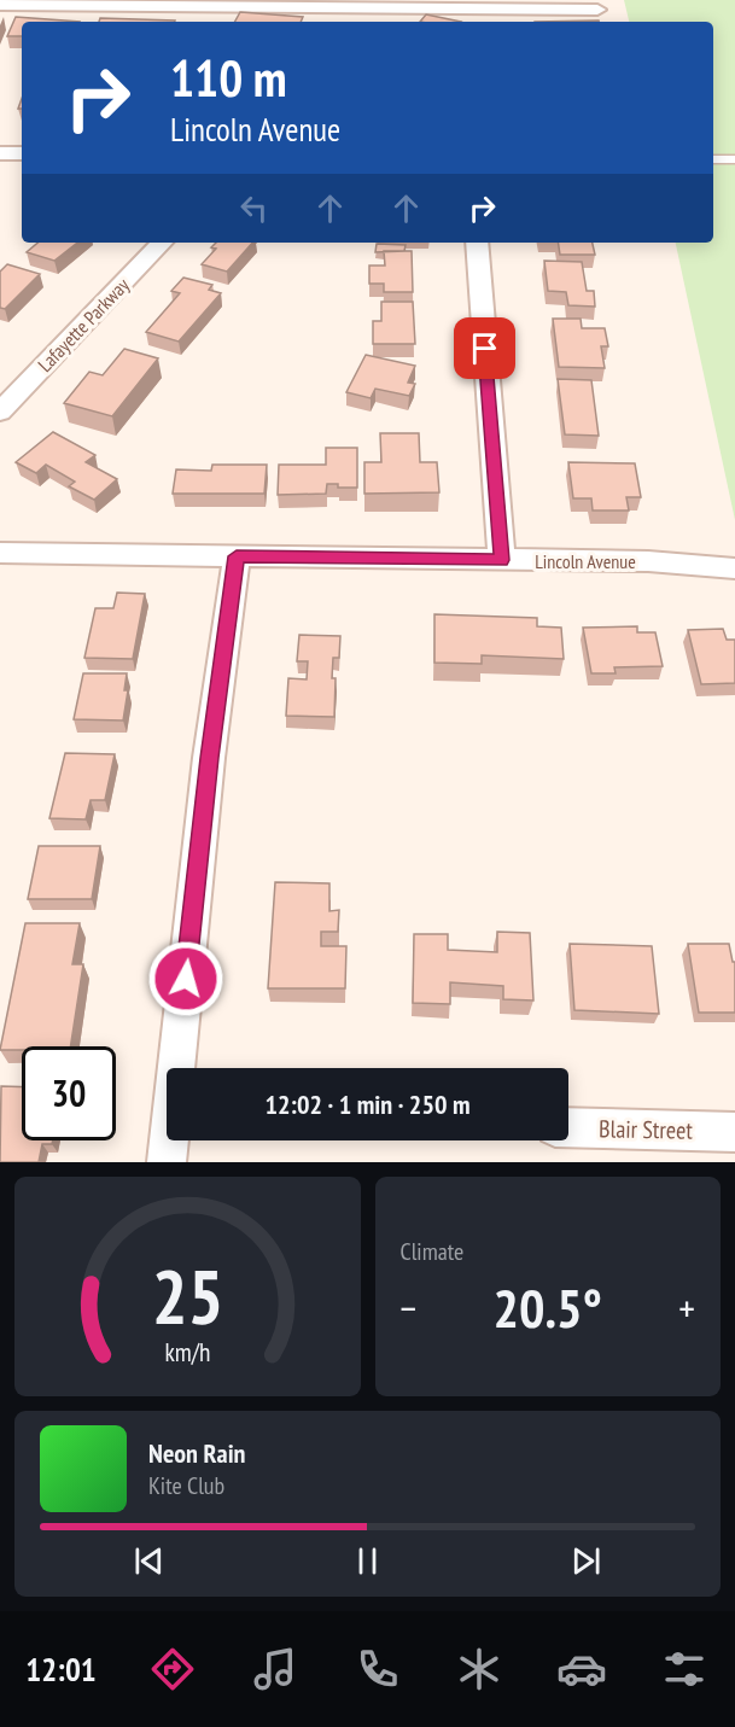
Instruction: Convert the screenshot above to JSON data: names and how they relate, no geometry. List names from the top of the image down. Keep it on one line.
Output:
{"streets":{"street":["Lafayette Parkway","Lincoln Avenue","Blair Street"]},"page":{"turn":["110 m","Lincoln Avenue"],"limit":"30","trip":"12:02 · 1 min · 250 m","tile":"Climate","heat":["−","20.5°","+"],"song":["Neon Rain","Kite Club"],"tabs":"12:01","gauge":["25","km/h"]}}
